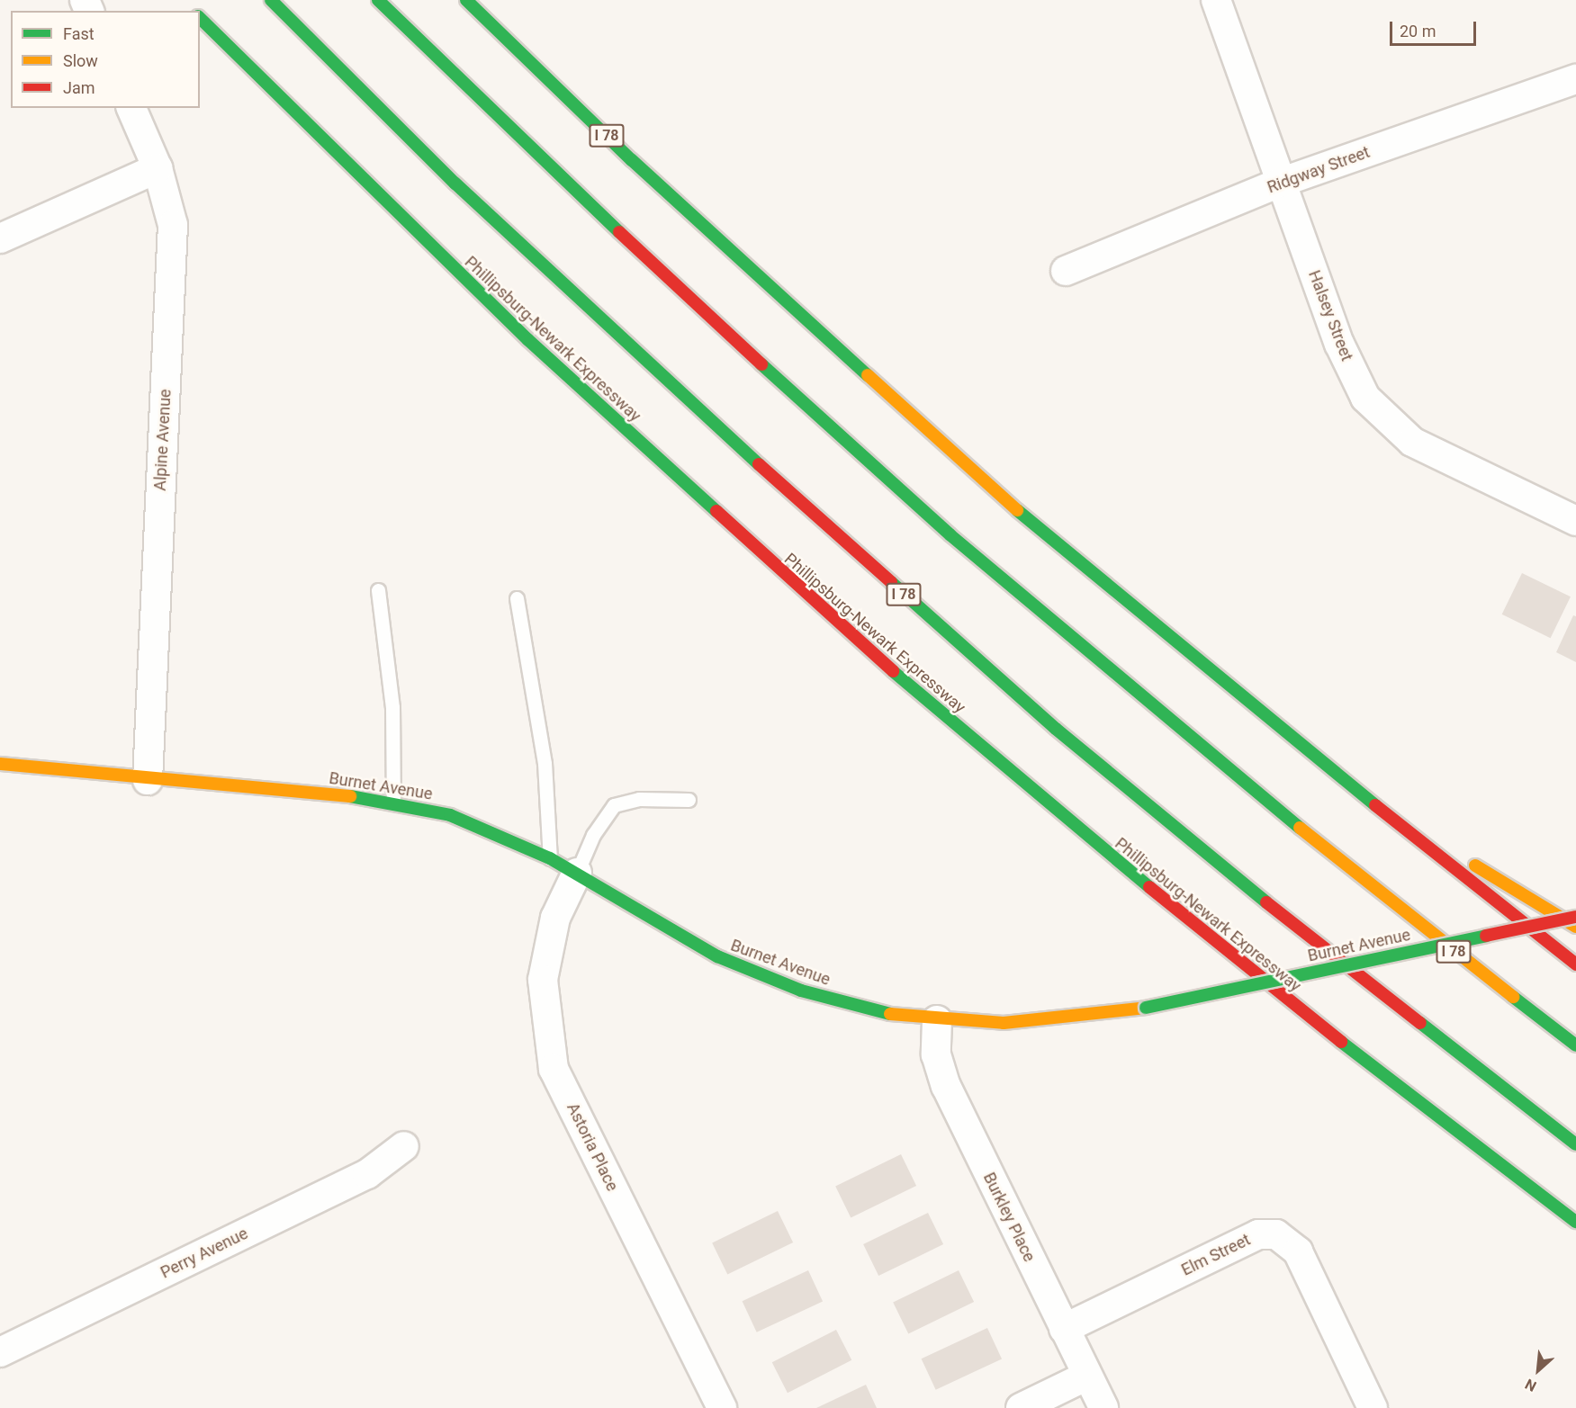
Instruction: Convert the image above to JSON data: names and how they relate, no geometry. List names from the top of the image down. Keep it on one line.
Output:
{"streets":{"main road":["I 78","Phillipsburg-Newark Expressway","Burnet Avenue"],"street":["Ridgway Street","Halsey Street","Alpine Avenue","Astoria Place","Burkley Place","Perry Avenue","Elm Street"]},"crossings":[["Ridgway Street","Halsey Street"],["Alpine Avenue","Burnet Avenue"],["Burnet Avenue","Astoria Place"],["Burnet Avenue","Burkley Place"],["Burkley Place","Elm Street"]],"legend":["Fast","Slow","Jam"],"scale_bar":"20 m","north":"bottom left"}
